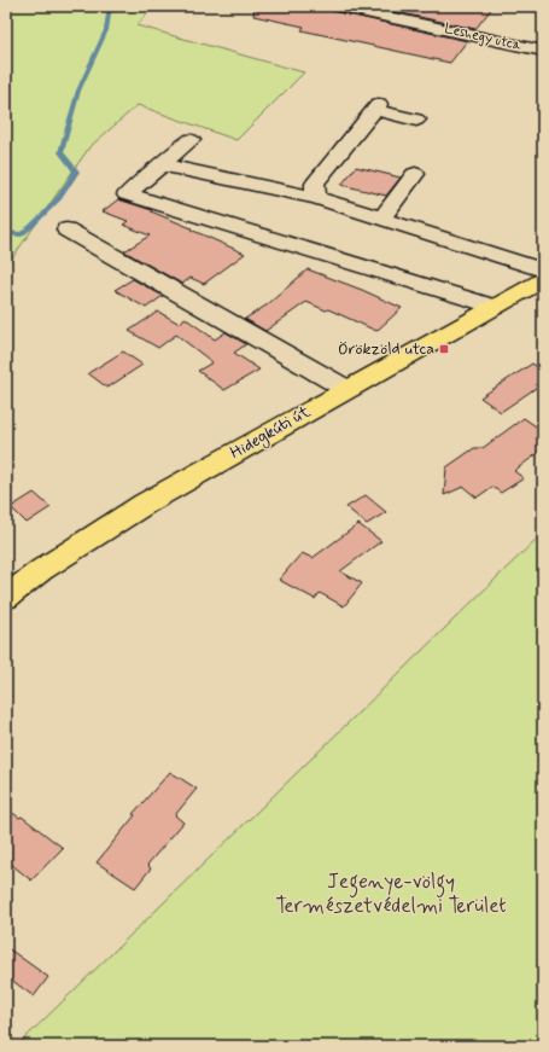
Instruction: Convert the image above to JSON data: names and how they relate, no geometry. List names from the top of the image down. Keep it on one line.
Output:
{"streets":{"main road":["Hidegkúti út"],"street":["Leshegy utca"]},"parks":["Jegenye-völgy Természetvédelmi Terület"],"places":{"transit":["Örökzöld utca"]}}
